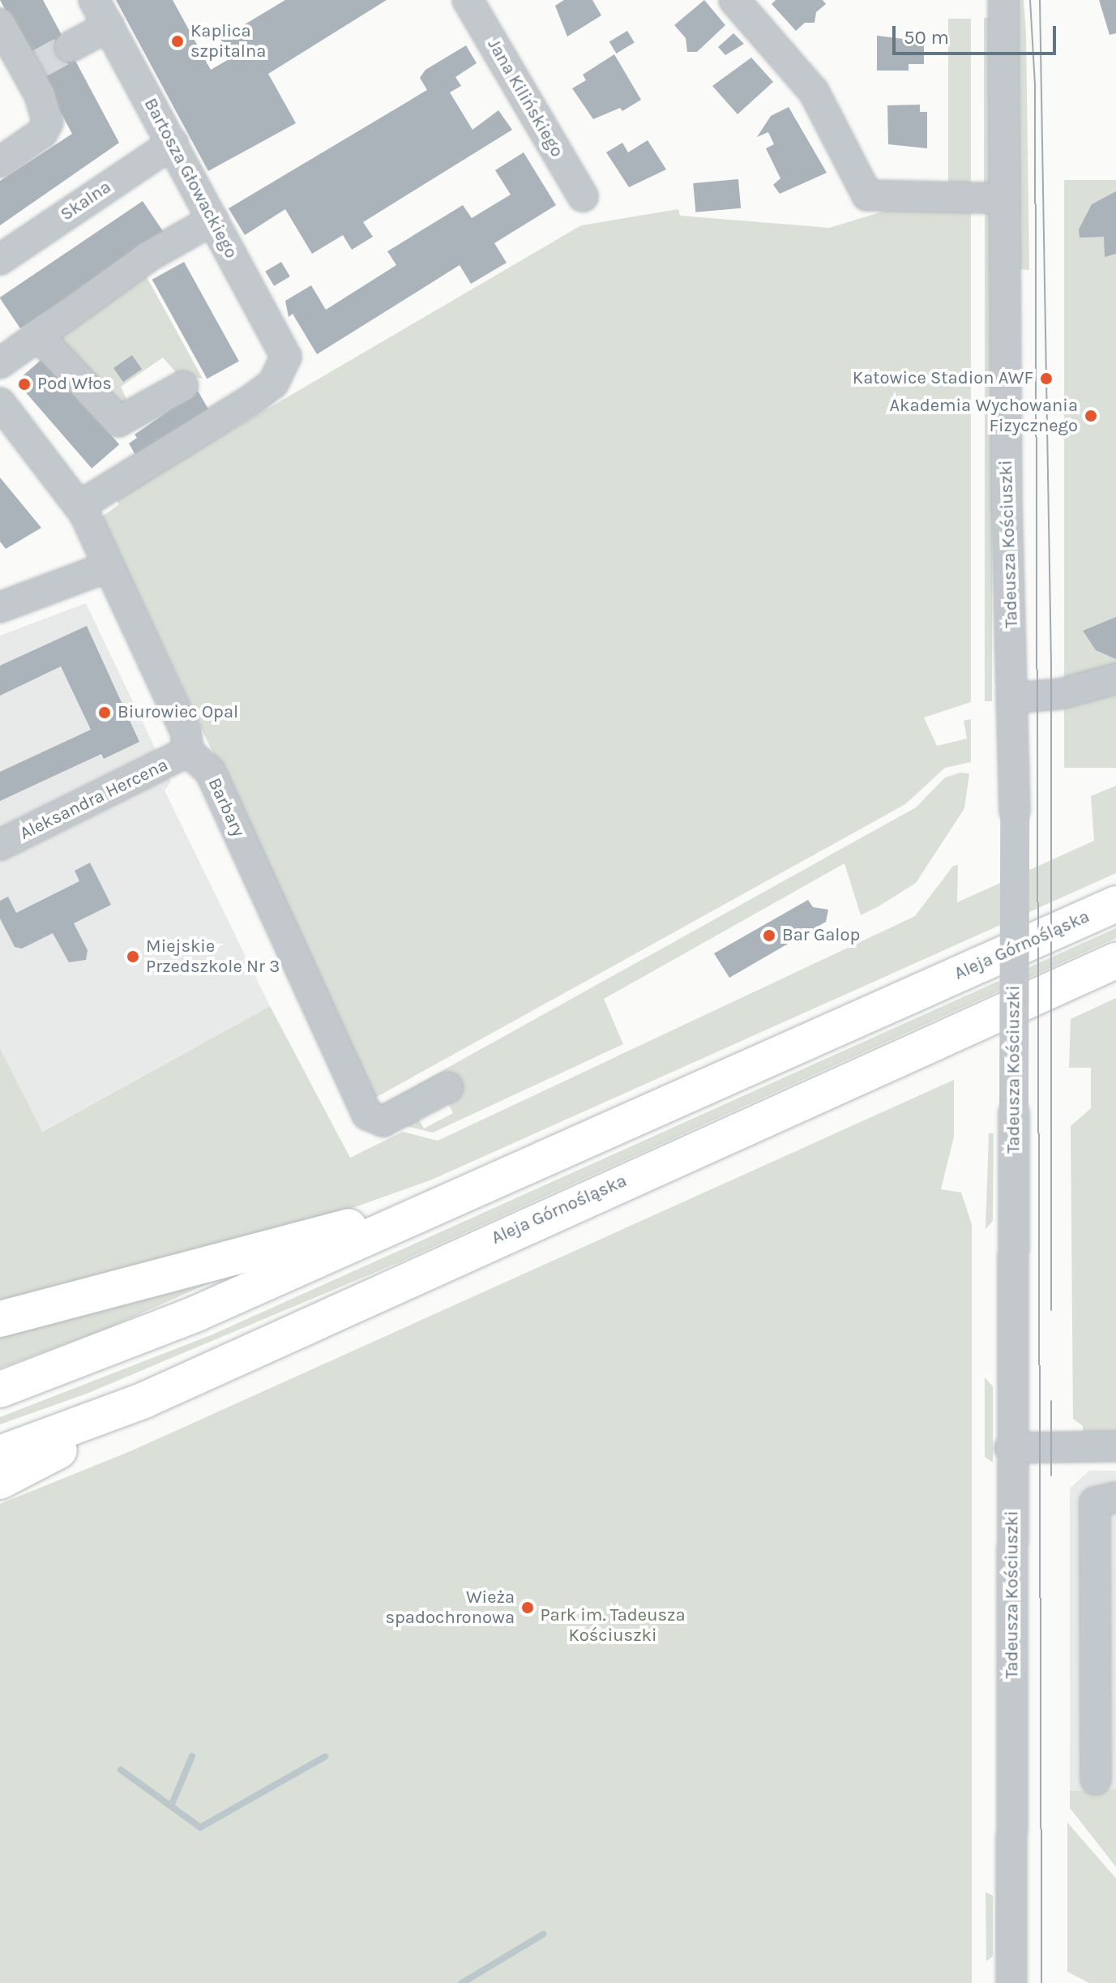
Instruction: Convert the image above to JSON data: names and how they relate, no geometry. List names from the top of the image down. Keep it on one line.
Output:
{"streets":{"highway":["Aleja Górnośląska"],"street":["Jana Kilińskiego","Bartosza Głowackiego","Skalna","Tadeusza Kościuszki","Aleksandra Hercena","Barbary"]},"crossings":[["Bartosza Głowackiego","Skalna"],["Aleksandra Hercena","Barbary"]],"parks":["Park im. Tadeusza Kościuszki"],"places":["Kaplica szpitalna","Katowice Stadion AWF","Pod Włos","Akademia Wychowania Fizycznego","Biurowiec Opal","Bar Galop","Miejskie Przedszkole Nr 3","Wieża spadochronowa"],"scale_bar":"50 m"}
